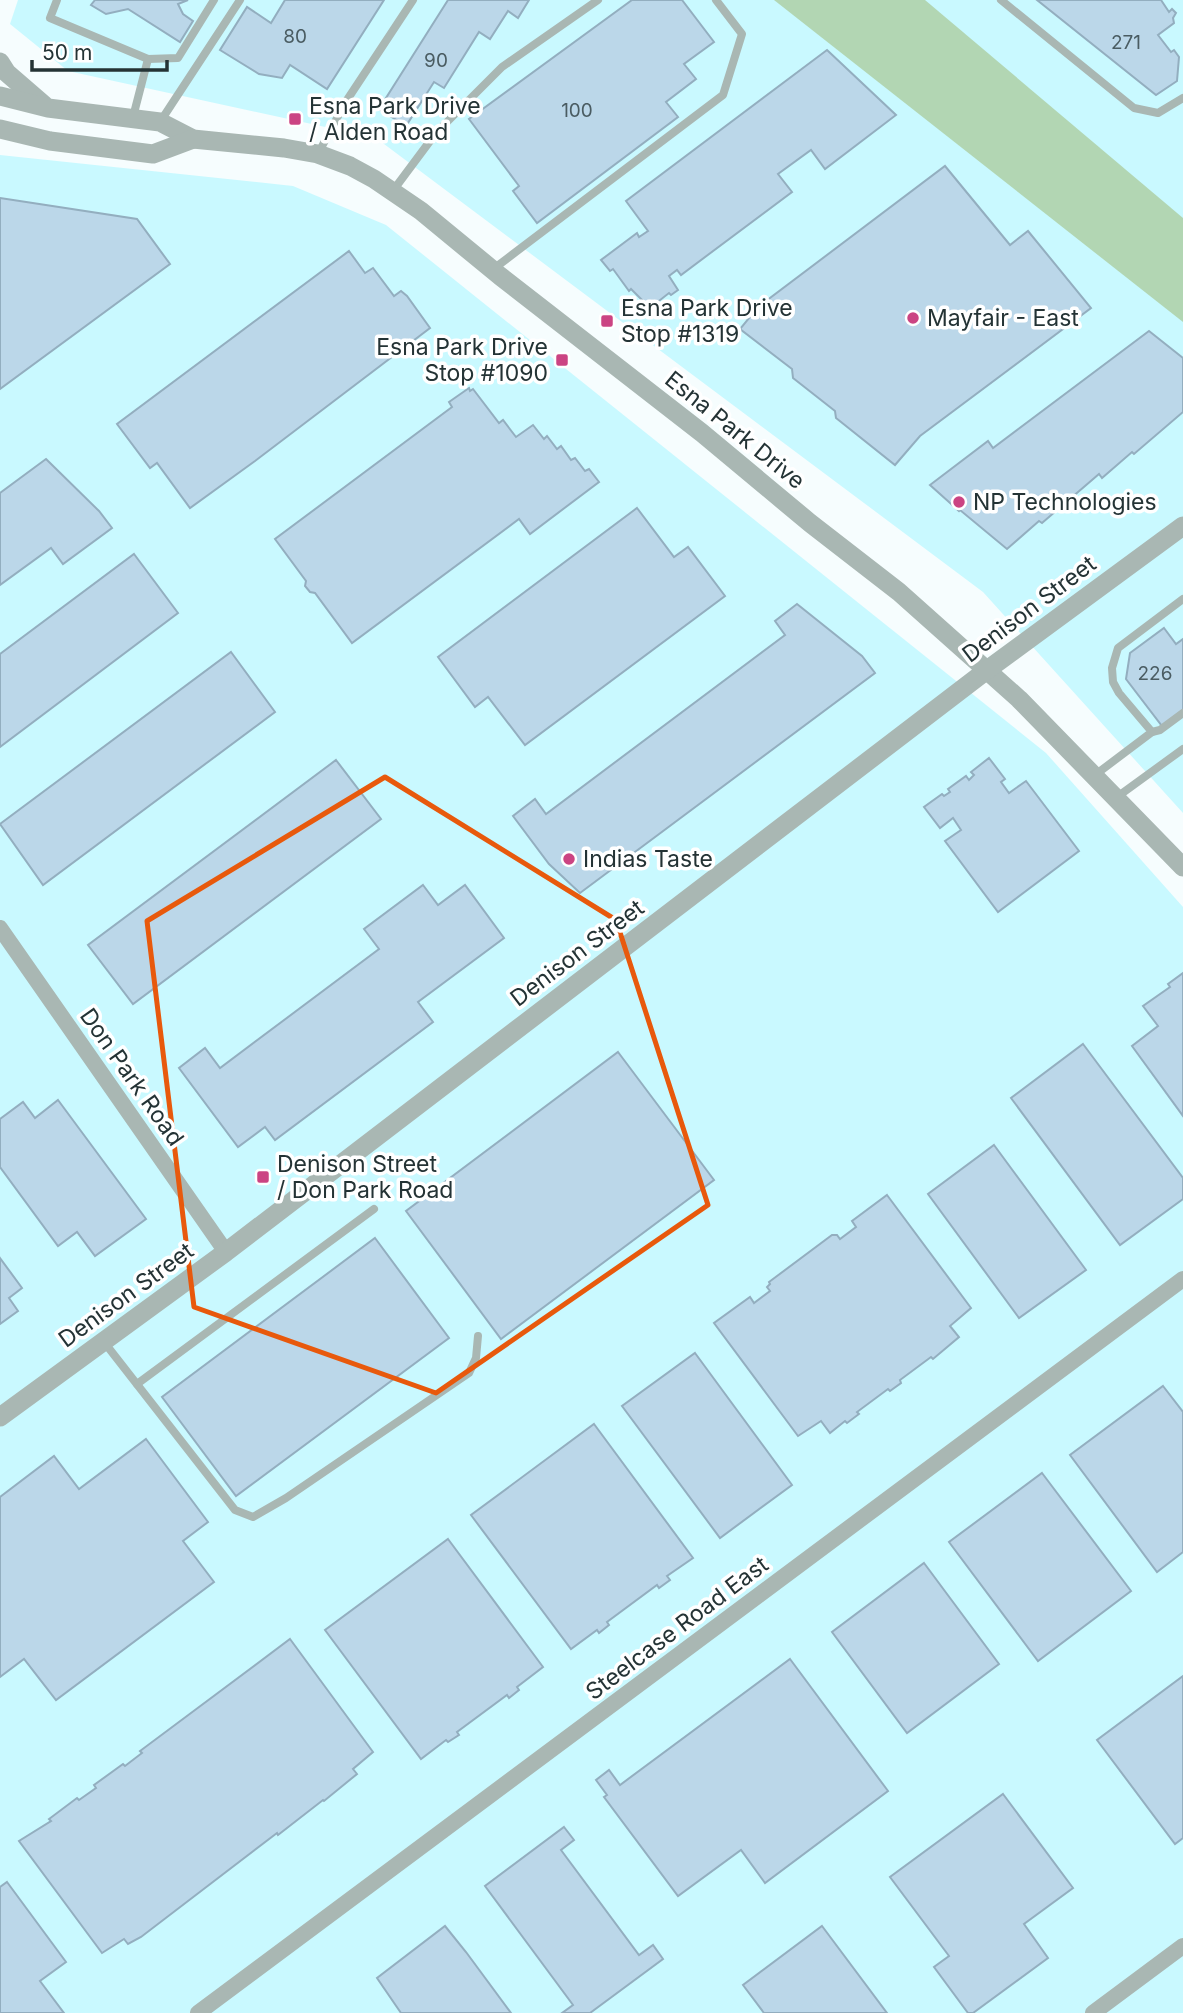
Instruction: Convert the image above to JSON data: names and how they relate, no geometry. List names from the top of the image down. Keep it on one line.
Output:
{"streets":{"street":["Esna Park Drive","Denison Street","Don Park Road","Steelcase Road East"]},"crossings":[["Esna Park Drive","Denison Street"],["Denison Street","Don Park Road"]],"places":{"transit":["Esna Park Drive / Alden Road","Esna Park Drive Stop #1319","Esna Park Drive Stop #1090","Denison Street / Don Park Road"],"other":["Mayfair - East","NP Technologies","Indias Taste"]},"house_numbers":["80","271","90","100","226"],"scale_bar":"50 m"}
